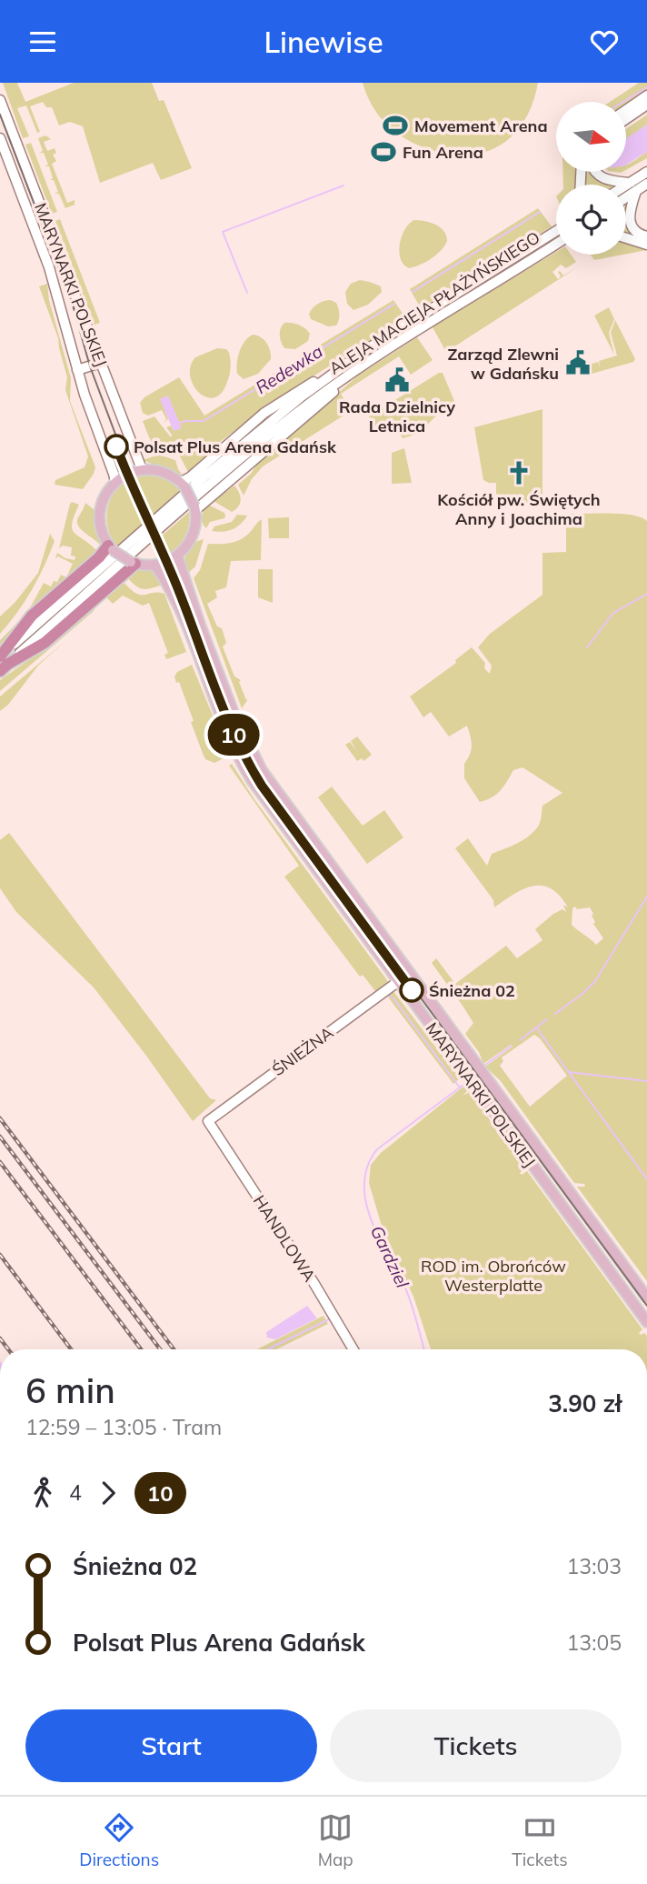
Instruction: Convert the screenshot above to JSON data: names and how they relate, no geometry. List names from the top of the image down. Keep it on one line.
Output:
{"streets":{"main road":["MARYNARKI POLSKIEJ","ALEJA MACIEJA PŁAŻYŃSKIEGO","ŚNIEŻNA","HANDLOWA"]},"crossings":[["MARYNARKI POLSKIEJ","ŚNIEŻNA"],["ŚNIEŻNA","HANDLOWA"]],"water":["Redewka","Gardziel"],"parks":["ROD im. Obrońców Westerplatte"],"places":{"sports":["Movement Arena","Fun Arena"],"public building":["Zarząd Zlewni w Gdańsku","Rada Dzielnicy Letnica"],"other":["Polsat Plus Arena Gdańsk","Śnieżna 02"],"church":["Kościół pw. Świętych Anny i Joachima"]},"lines":["tram line 10"],"north":"right","page":{"header":"Linewise","on_map":"10","heading":["6 min","12:59 – 13:05 · Tram","3.90 zł"],"legs":["4","10"],"list":[{"name":"Śnieżna 02","value":"13:03"},{"name":"Polsat Plus Arena Gdańsk","value":"13:05"}],"buttons":["Start","Tickets"],"tabs":["Directions","Map","Tickets"]}}
